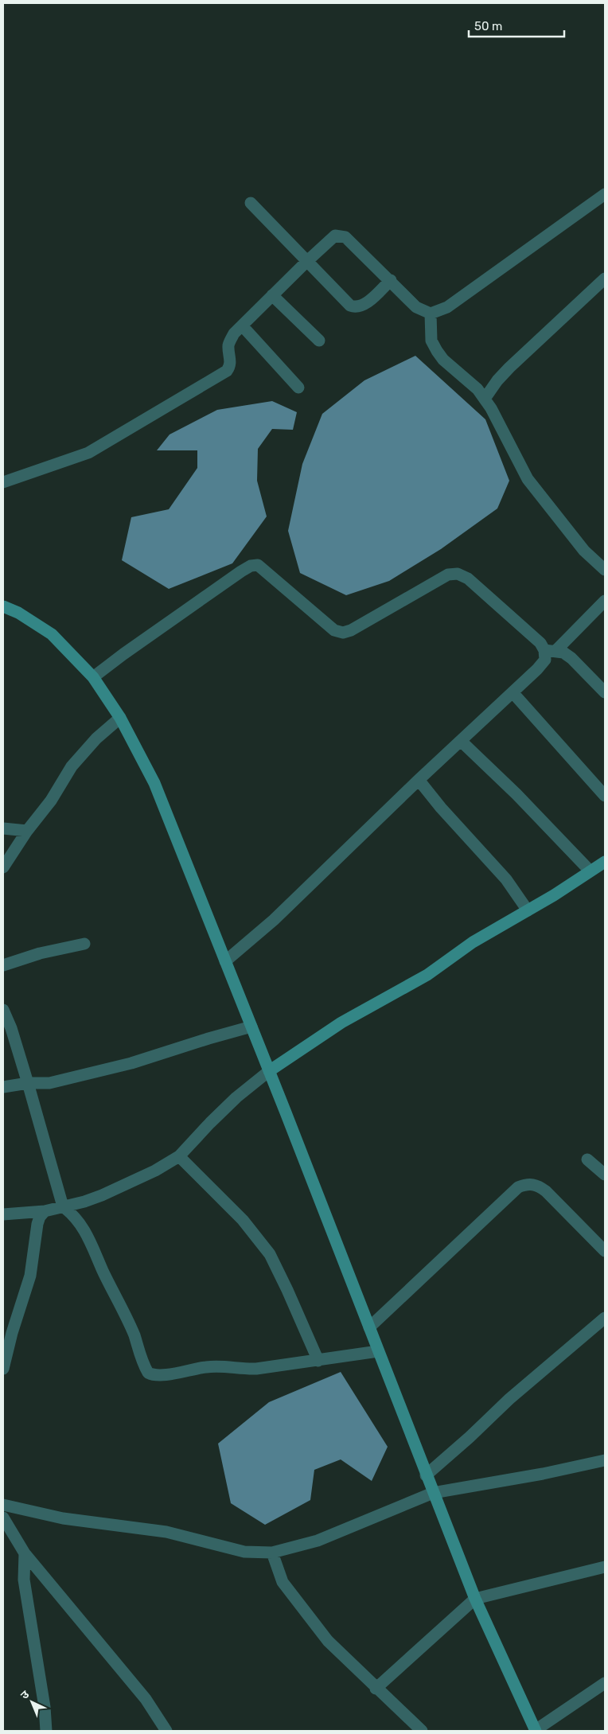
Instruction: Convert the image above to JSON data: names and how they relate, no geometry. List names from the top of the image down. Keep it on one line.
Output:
{"scale_bar":"50 m","north":"top left"}
